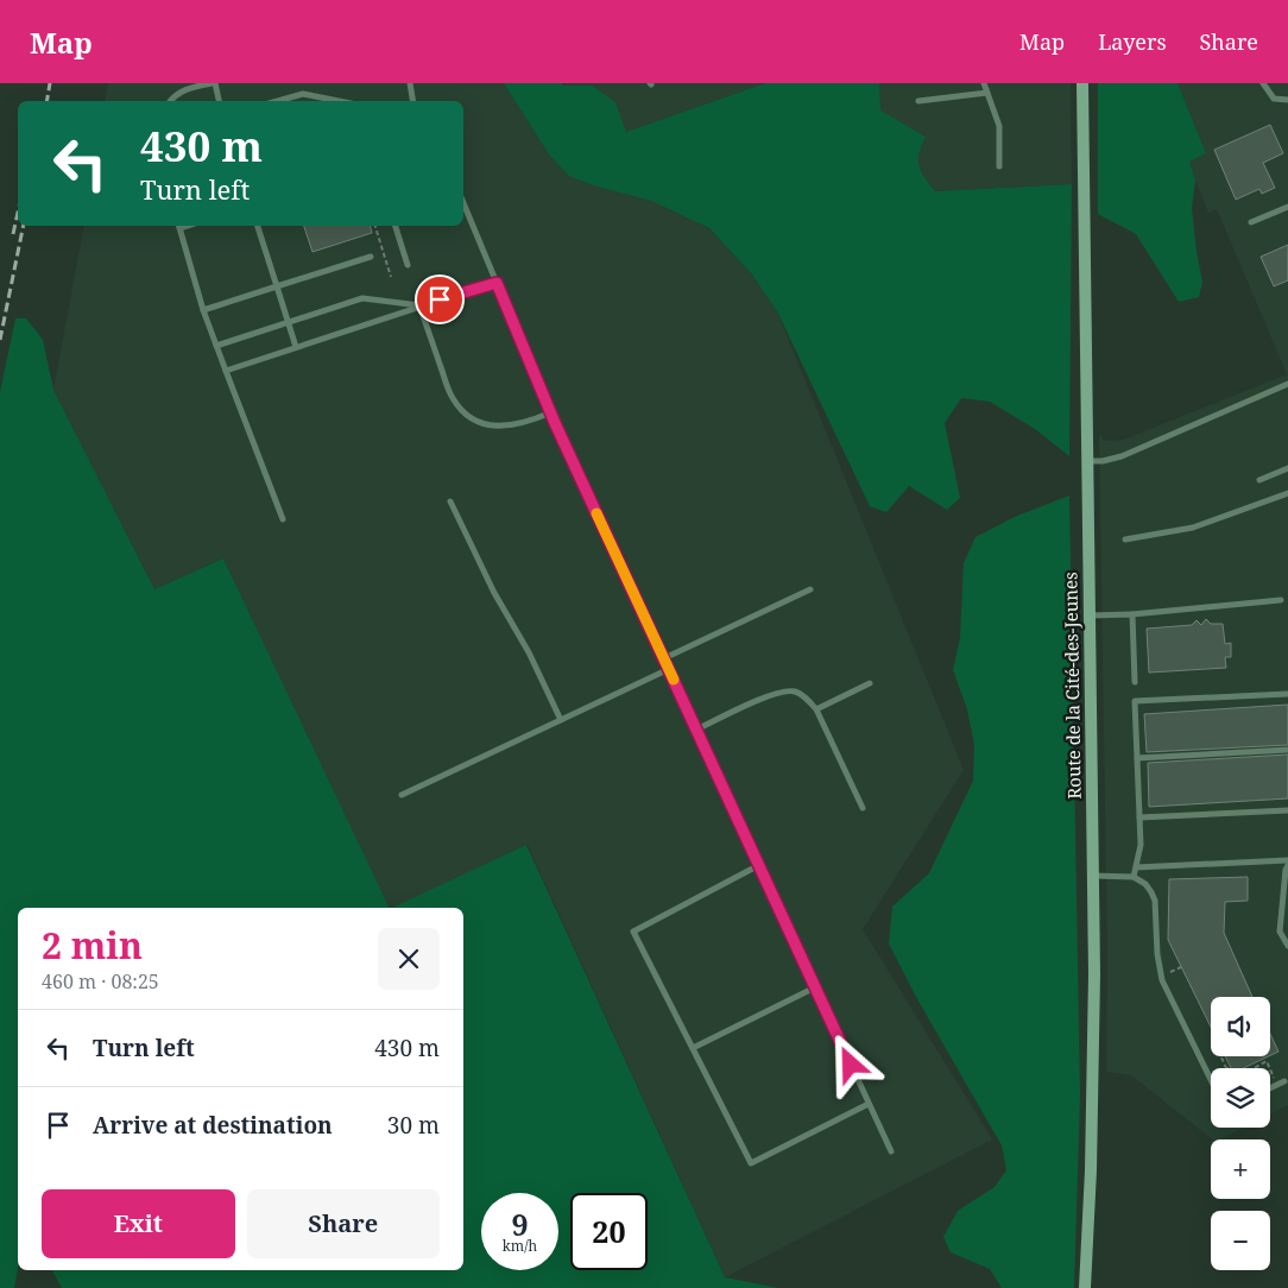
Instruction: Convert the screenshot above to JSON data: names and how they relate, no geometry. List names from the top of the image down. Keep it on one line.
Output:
{"streets":{"main road":["Route de la Cité-des-Jeunes"]},"page":{"header":"Map","nav":["Map","Layers","Share"],"turn":["430 m","Turn left"],"heading":["2 min","460 m · 08:25"],"map_buttons":["+","−"],"list":[{"name":"Turn left","value":"430 m"},{"name":"Arrive at destination","value":"30 m"}],"buttons":["Exit","Share"],"speed":"9 km/h","limit":"20"}}
